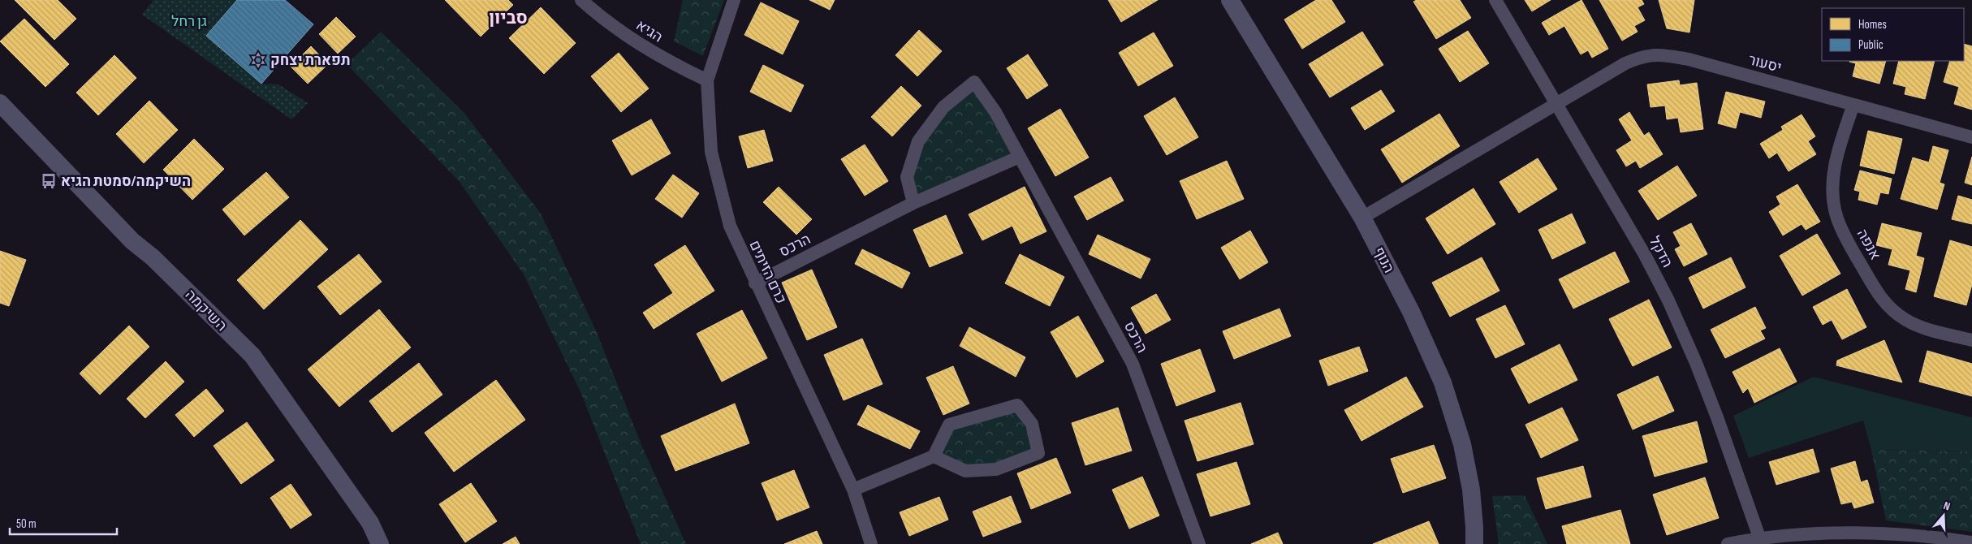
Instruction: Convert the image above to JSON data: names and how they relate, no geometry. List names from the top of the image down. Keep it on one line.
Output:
{"streets":{"street":["הגיא","יסעור","אנפה","הרכס","הדקל","הנוף","כרם הזיתים","השיקמה"]},"crossings":[["הגיא","כרם הזיתים"],["יסעור","אנפה"],["יסעור","הדקל"],["יסעור","הנוף"],["הרכס","כרם הזיתים"]],"districts":["סביון"],"parks":["גן רחל"],"places":{"synagogue":["תפארת יצחק"],"bus stop":["השיקמה/סמטת הגיא"]},"legend":["Homes","Public"],"scale_bar":"50 m","north":"top"}
